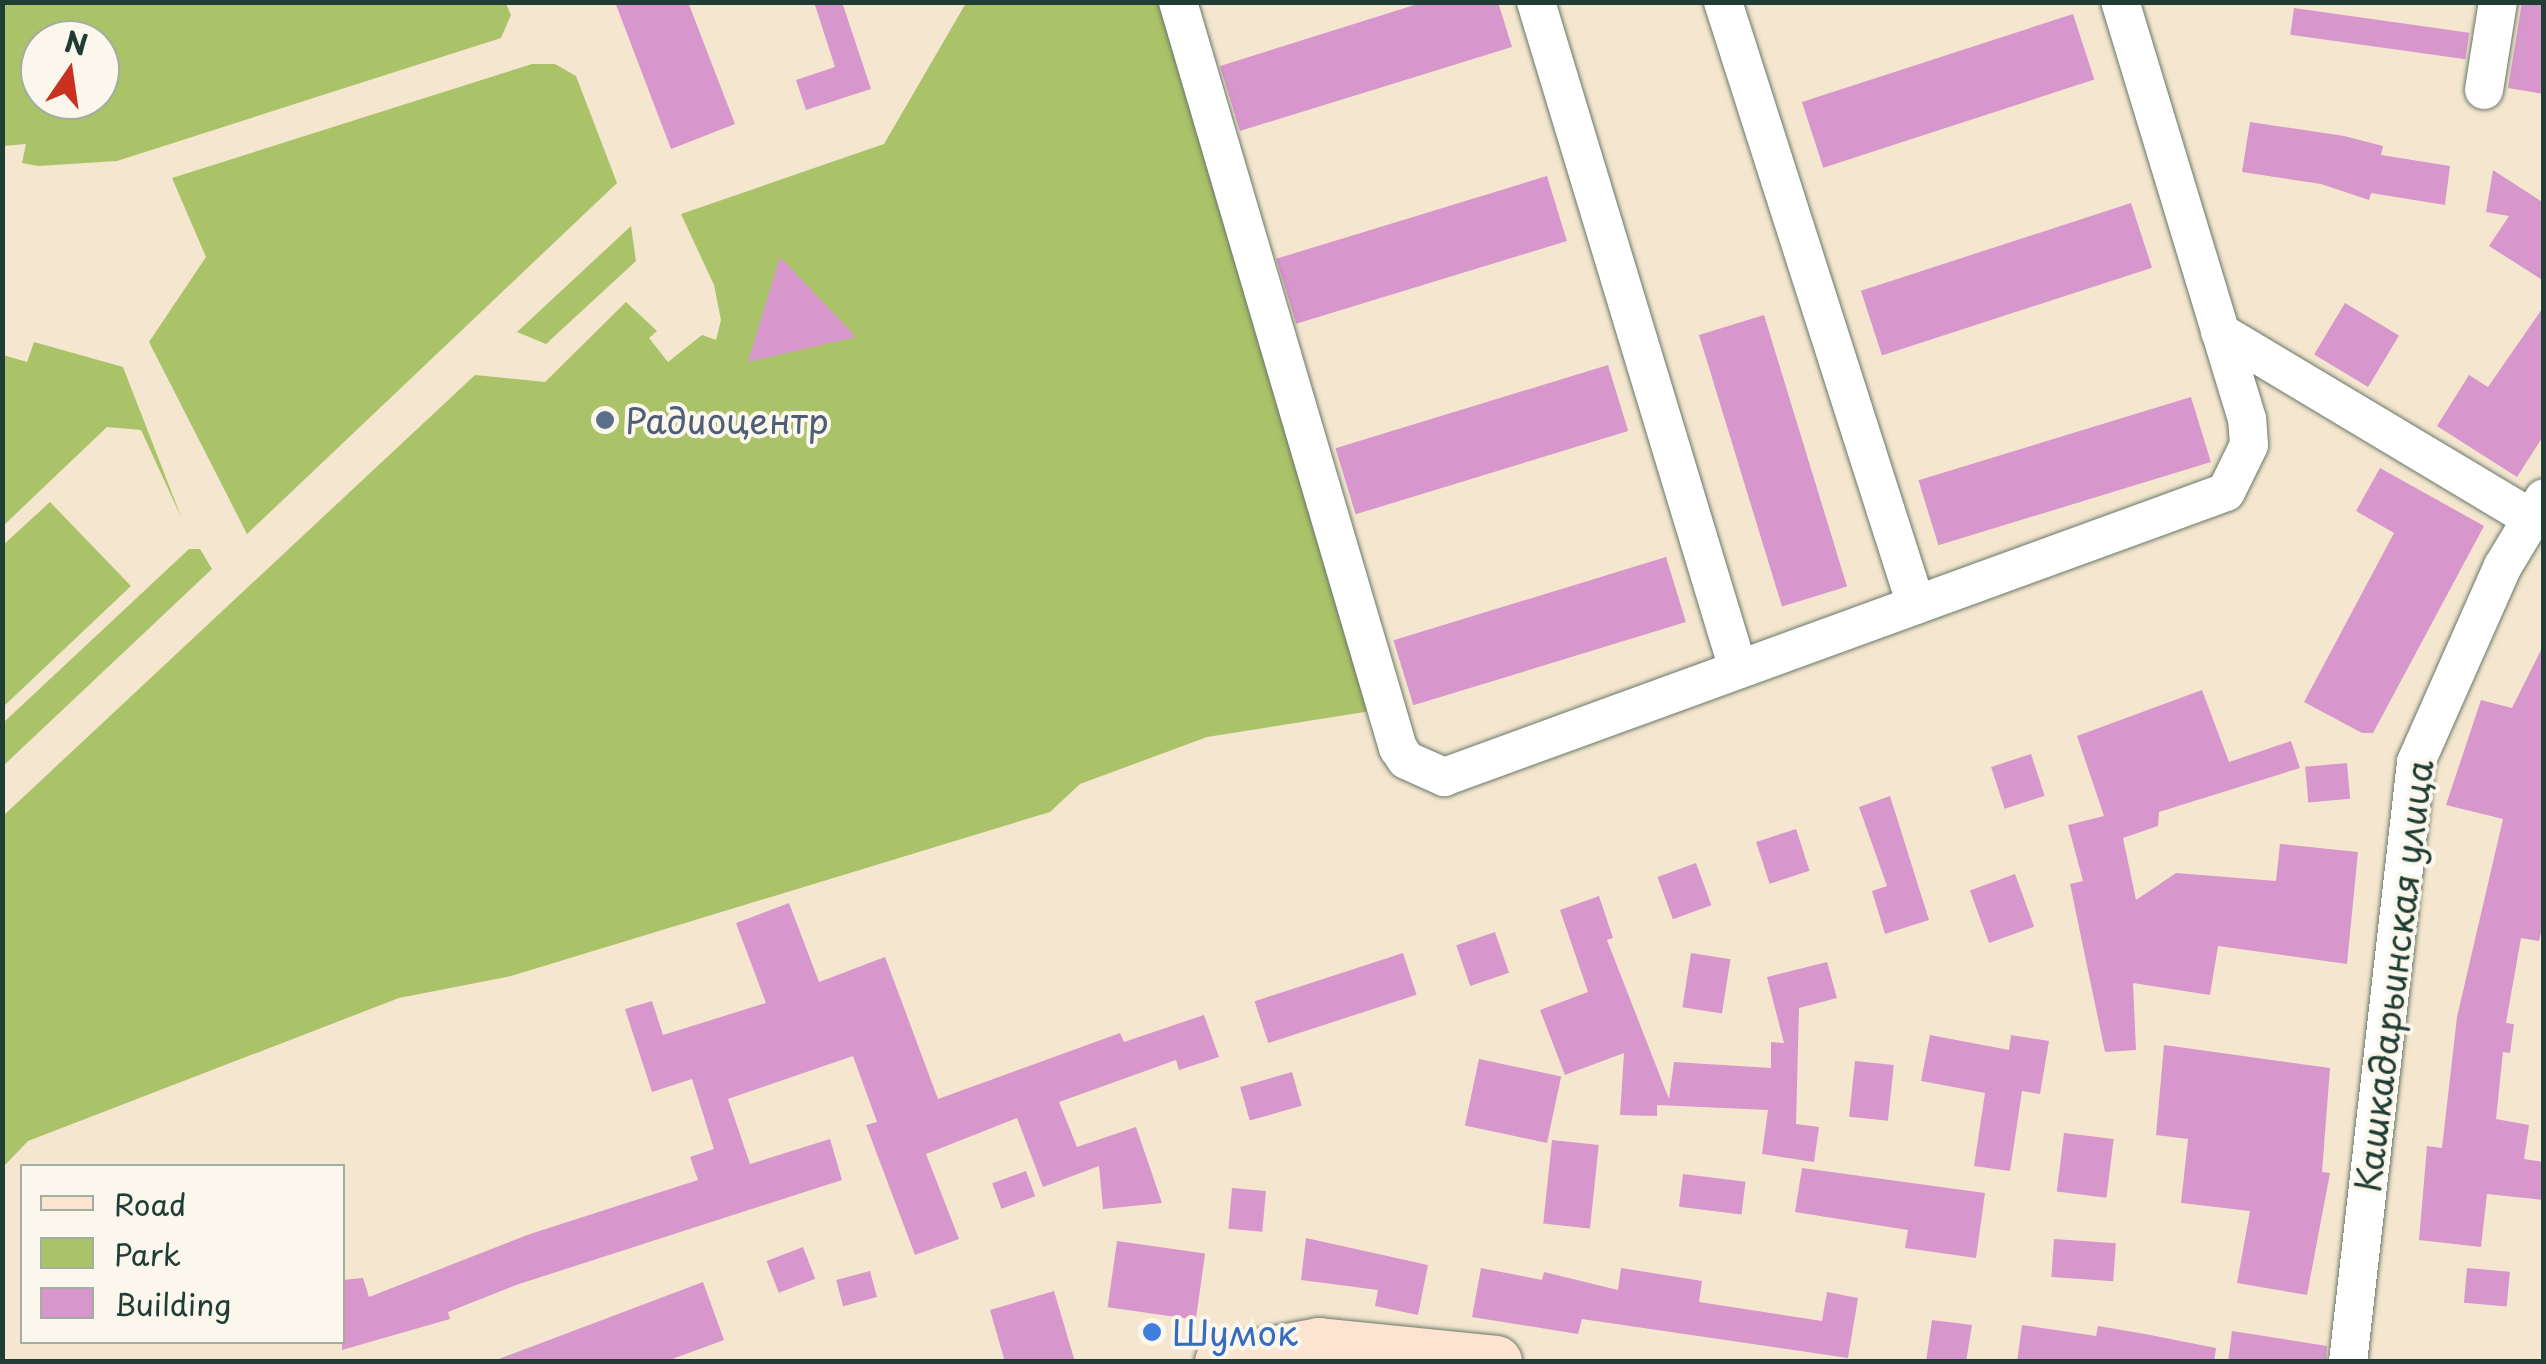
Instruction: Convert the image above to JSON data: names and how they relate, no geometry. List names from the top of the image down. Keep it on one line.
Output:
{"streets":{"street":["Кашкадарьинская улица"]},"places":["Радиоцентр","Шумок"],"legend":["Road","Park","Building"],"north":"top"}
